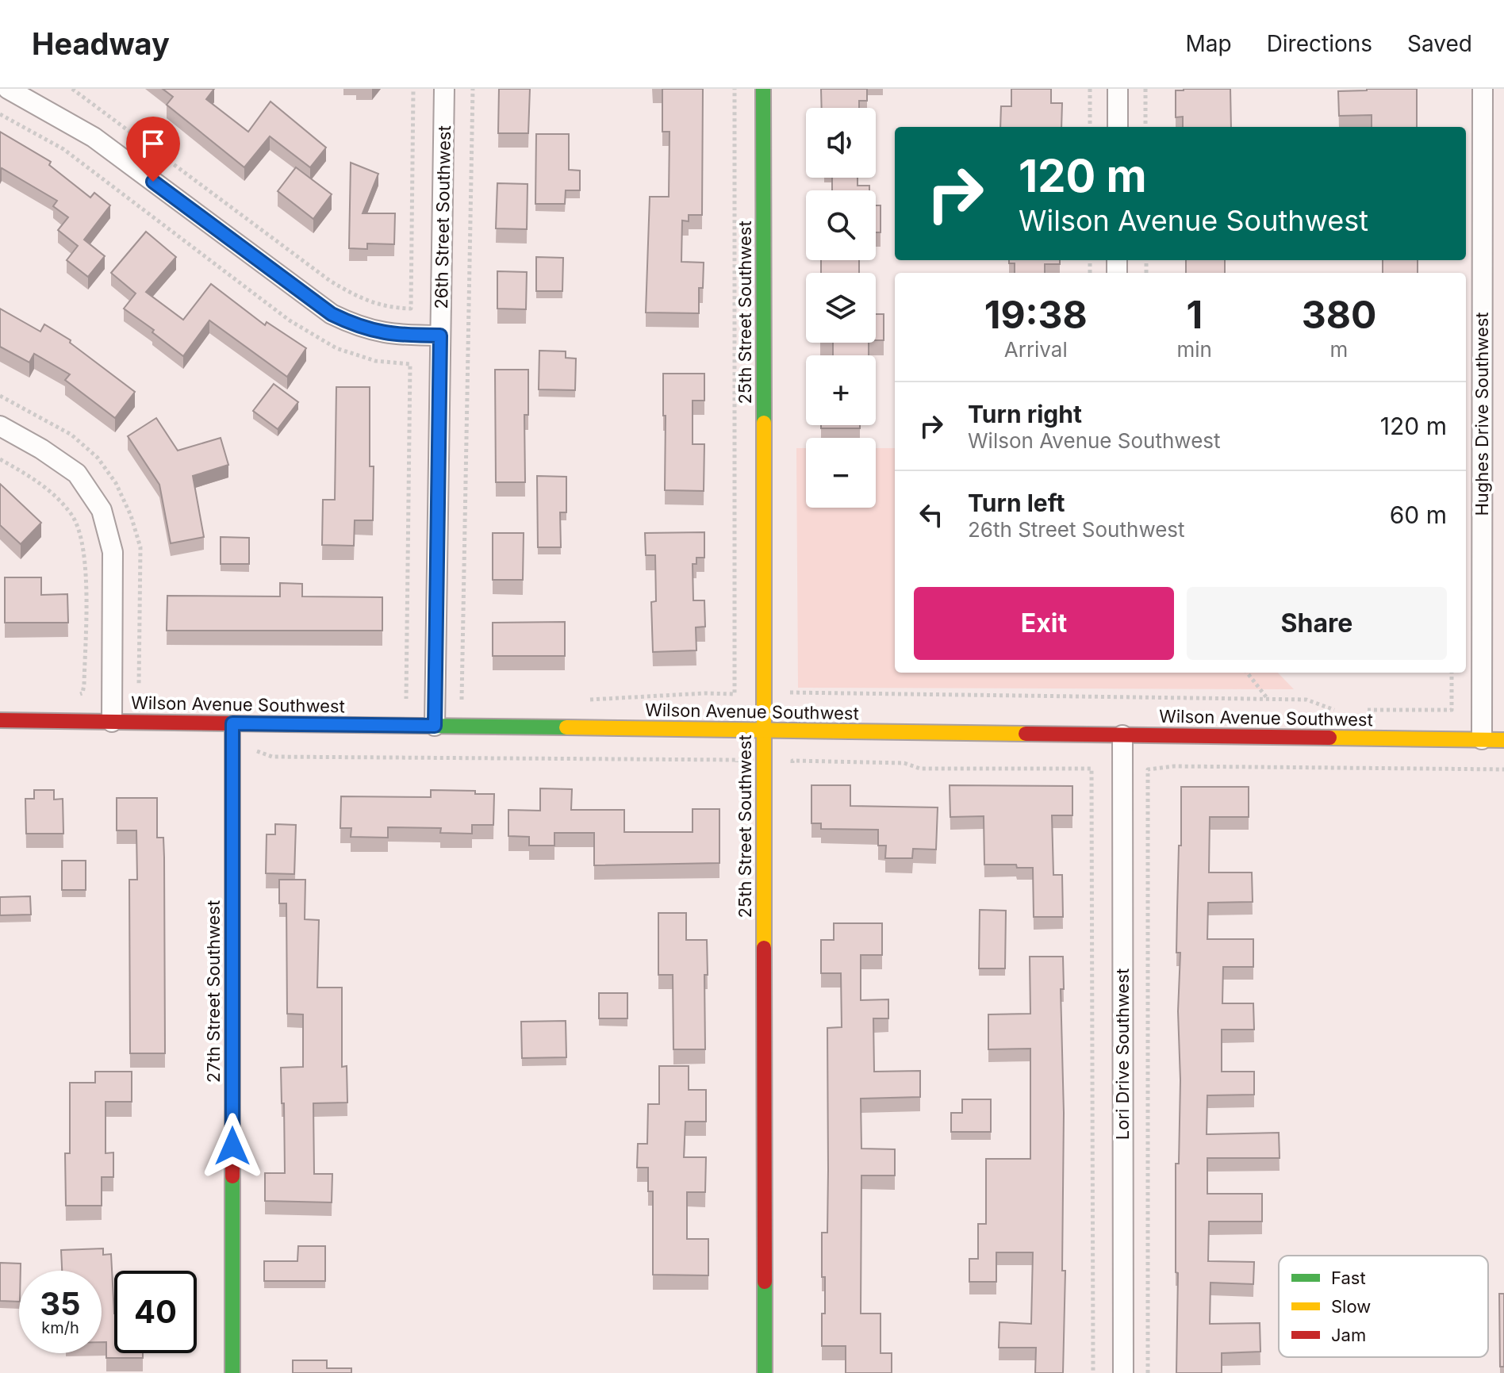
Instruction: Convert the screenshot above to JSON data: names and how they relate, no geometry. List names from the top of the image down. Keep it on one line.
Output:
{"streets":{"street":["26th Street Southwest","25th Street Southwest","Hughes Drive Southwest","Wilson Avenue Southwest","27th Street Southwest","Lori Drive Southwest"]},"crossings":[["26th Street Southwest","Wilson Avenue Southwest"],["25th Street Southwest","Wilson Avenue Southwest"],["Hughes Drive Southwest","Wilson Avenue Southwest"],["Wilson Avenue Southwest","27th Street Southwest"],["Wilson Avenue Southwest","Lori Drive Southwest"]],"legend":["Fast","Slow","Jam"],"page":{"header":"Headway","nav":["Map","Directions","Saved"],"map_buttons":["+","−"],"turn":["120 m","Wilson Avenue Southwest"],"eta":["19:38","Arrival","1","min","380","m"],"list":[{"name":"Turn right","note":"Wilson Avenue Southwest","value":"120 m"},{"name":"Turn left","note":"26th Street Southwest","value":"60 m"}],"buttons":["Exit","Share"],"speed":"35 km/h","limit":"40"}}
